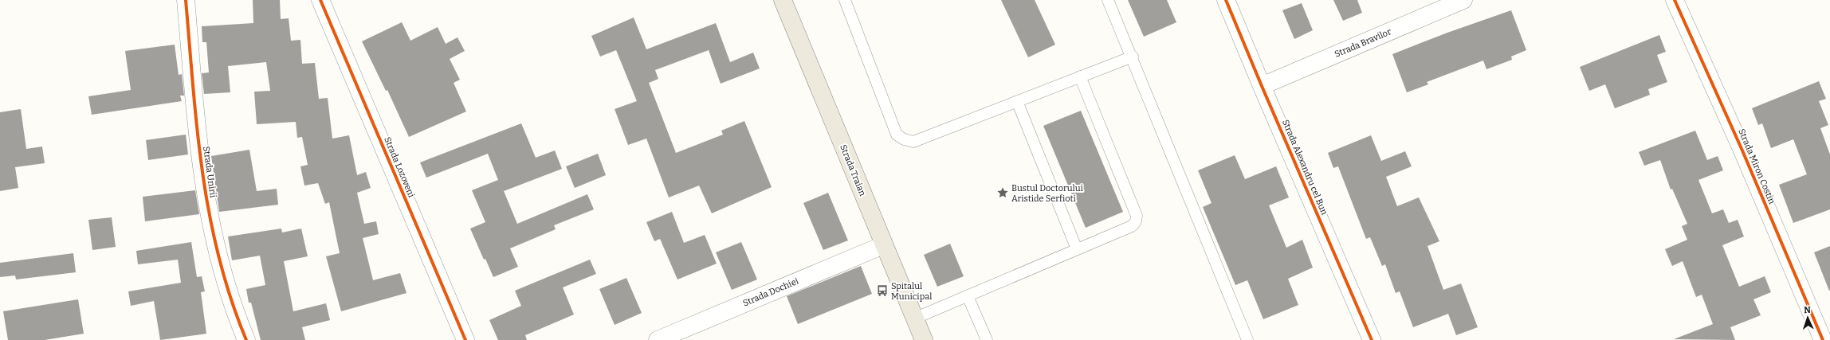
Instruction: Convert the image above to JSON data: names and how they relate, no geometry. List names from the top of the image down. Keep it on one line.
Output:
{"streets":{"main road":["Strada Traian"],"street":["Strada Bravilor","Strada Miron Costin","Strada Lozoveni","Strada Alexandru cel Bun","Strada Unirii","Strada Dochiei"]},"crossings":[["Strada Bravilor","Strada Alexandru cel Bun"],["Strada Traian","Strada Dochiei"]],"places":{"place":["Bustul Doctorului Aristide Serfioti"],"bus stop":["Spitalul Municipal"]},"north":"top"}
